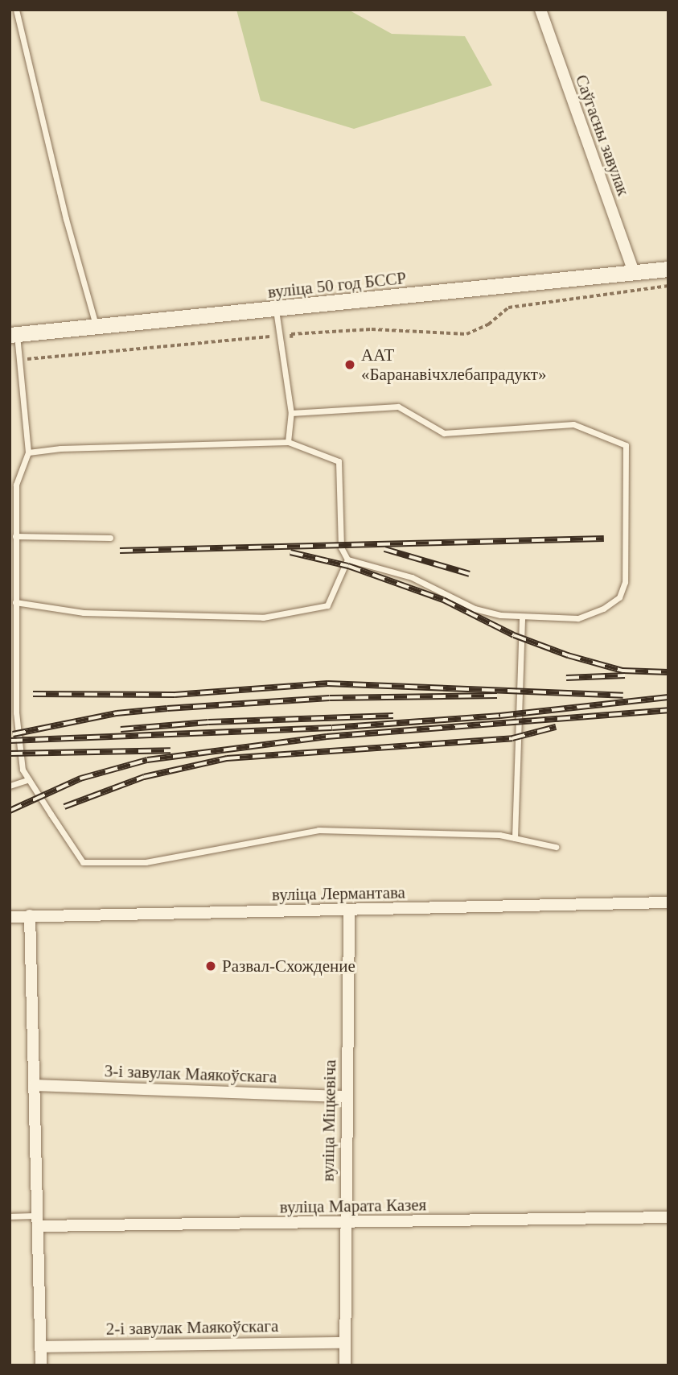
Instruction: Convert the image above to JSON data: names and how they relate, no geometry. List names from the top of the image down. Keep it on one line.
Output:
{"streets":{"main road":["вуліца 50 год БССР"],"street":["Саўгасны завулак","вуліца Лермантава","3-і завулак Маякоўскага","вуліца Міцкевіча","вуліца Марата Казея","2-і завулак Маякоўскага"]},"crossings":[["Саўгасны завулак","вуліца 50 год БССР"],["вуліца Лермантава","вуліца Міцкевіча"],["3-і завулак Маякоўскага","вуліца Міцкевіча"],["вуліца Міцкевіча","вуліца Марата Казея"],["вуліца Міцкевіча","2-і завулак Маякоўскага"]],"places":["ААТ «Баранавічхлебапрадукт»","Развал-Схождение"]}
